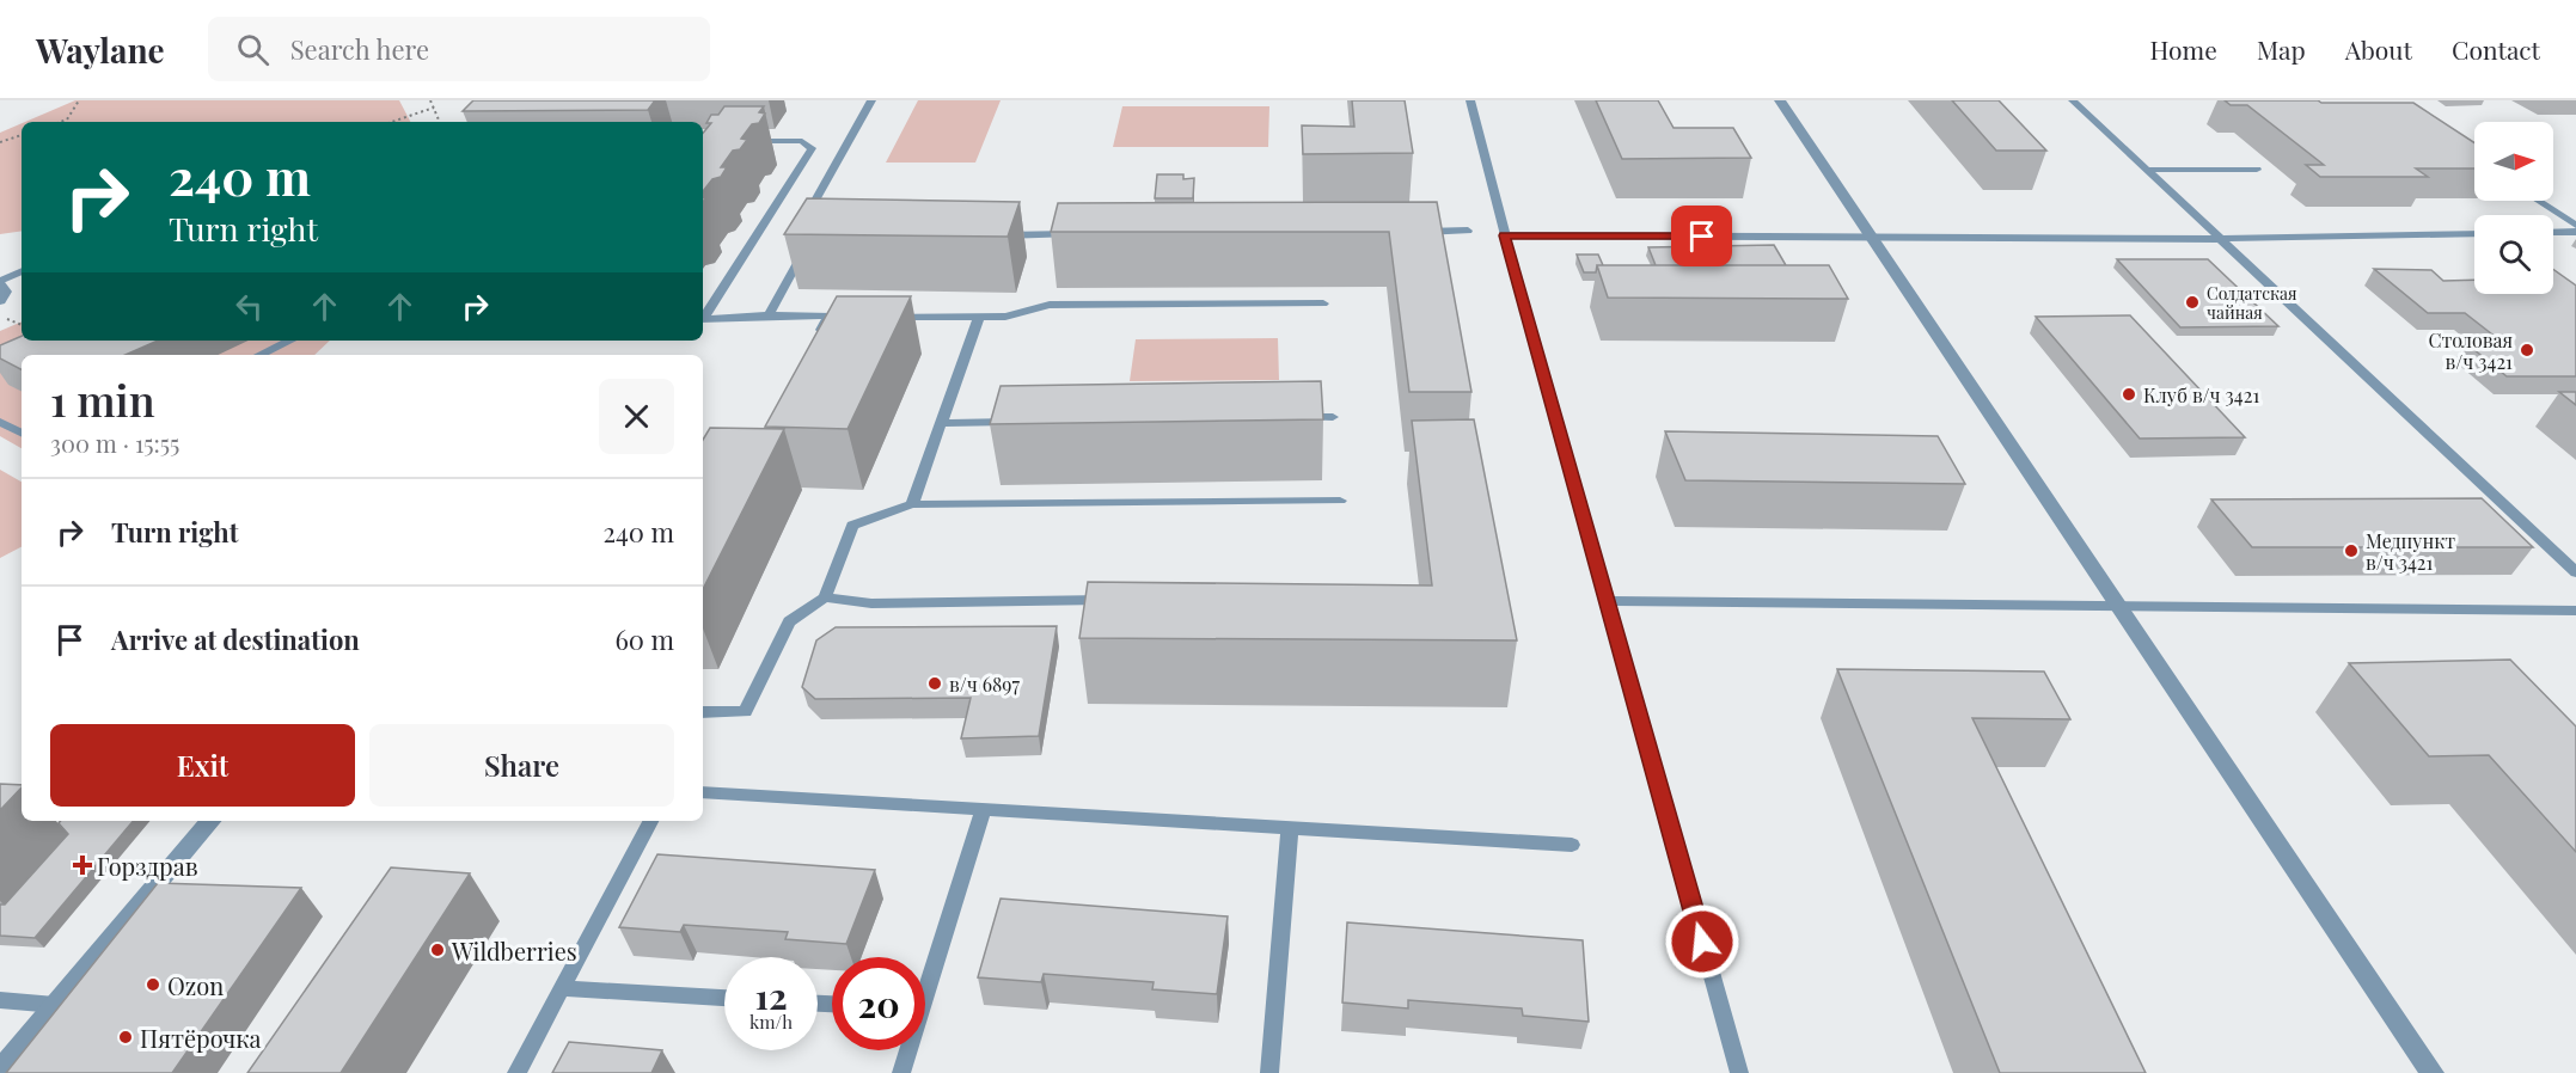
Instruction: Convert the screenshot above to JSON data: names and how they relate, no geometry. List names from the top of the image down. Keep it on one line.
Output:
{"places":{"other":["Солдатская чайная","Столовая в/ч 3421","Клуб в/ч 3421","Медпункт в/ч 3421","в/ч 6897","Wildberries","Ozon","Пятёрочка"],"health":["Горздрав"]},"north":"right","page":{"header":"Waylane","search":"Search here","nav":["Home","Map","About","Contact"],"turn":["240 m","Turn right"],"heading":["1 min","300 m · 15:55"],"list":[{"name":"Turn right","value":"240 m"},{"name":"Arrive at destination","value":"60 m"}],"buttons":["Exit","Share"],"speed":"12 km/h","limit":"20"}}
